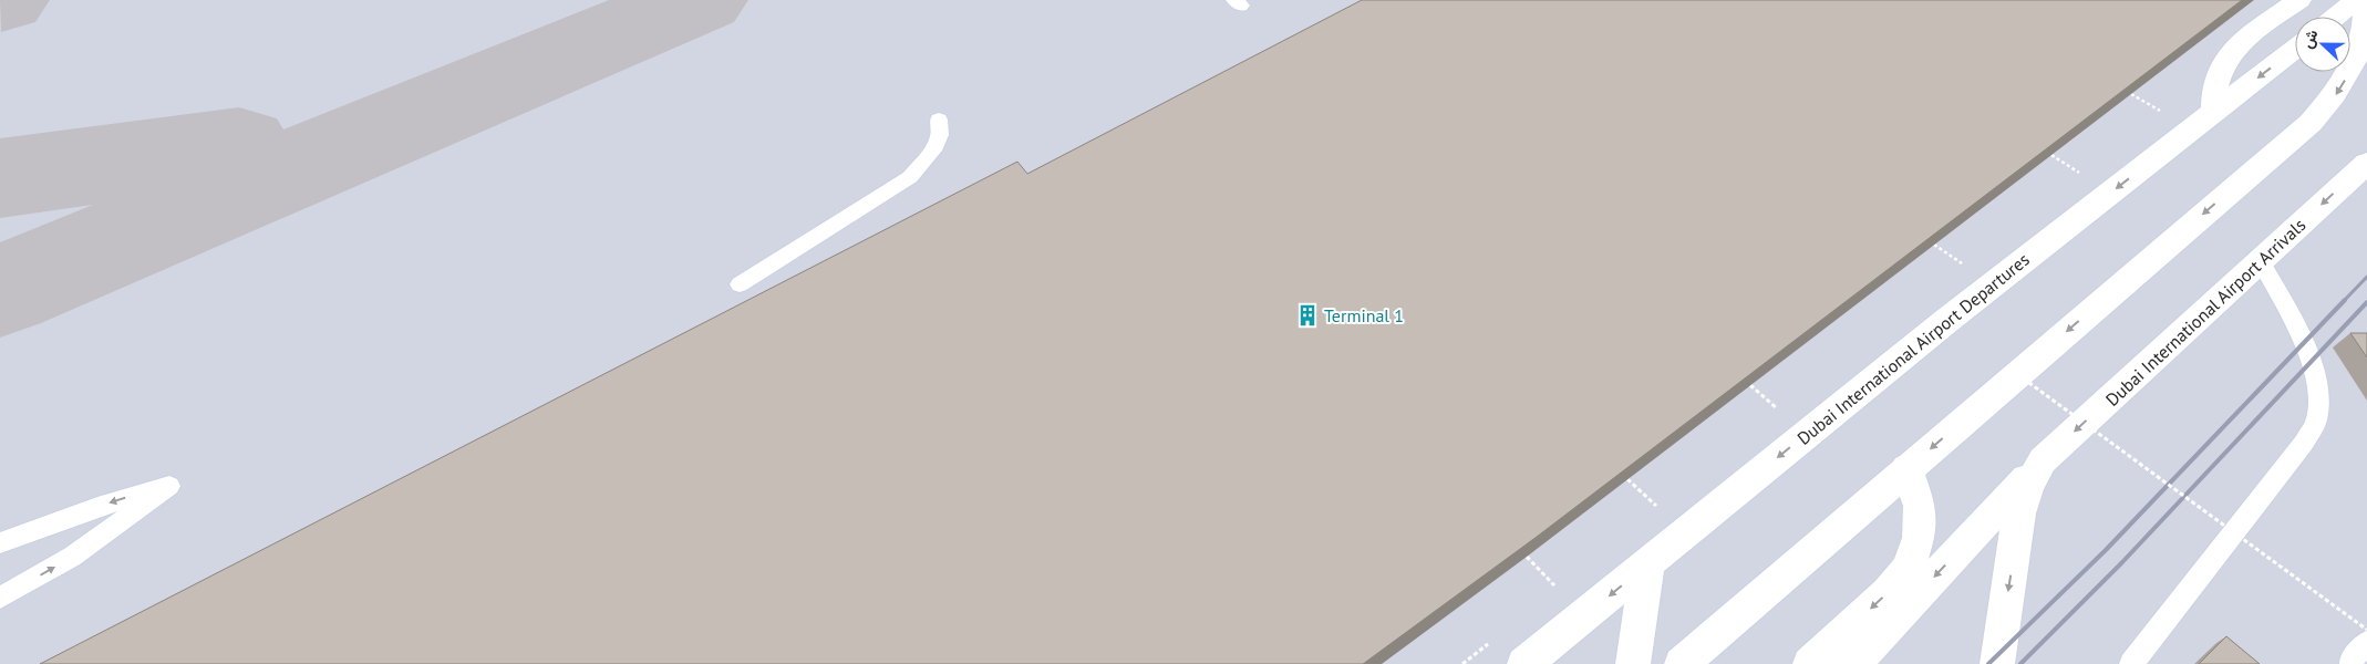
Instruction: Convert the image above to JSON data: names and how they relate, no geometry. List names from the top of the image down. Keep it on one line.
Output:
{"streets":{"main road":["Dubai International Airport Arrivals","Dubai International Airport Departures"]},"places":{"building":["Terminal 1"]},"north":"left"}
